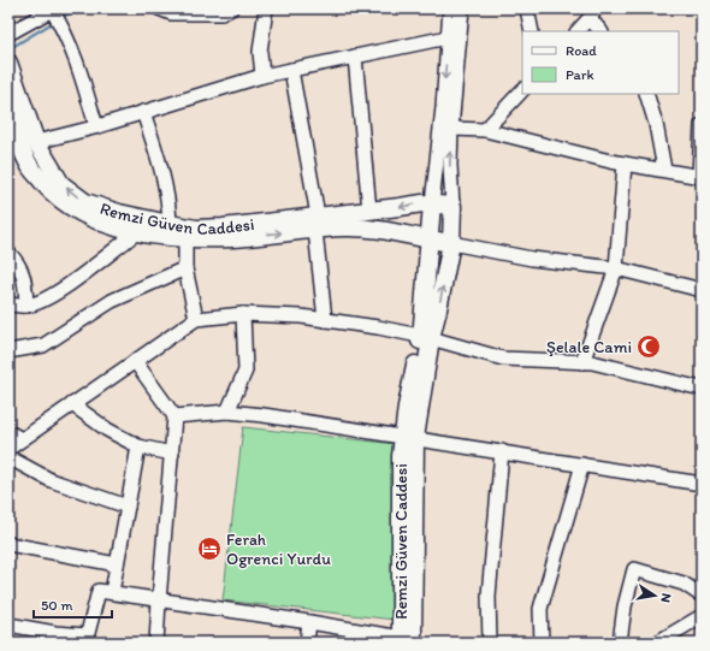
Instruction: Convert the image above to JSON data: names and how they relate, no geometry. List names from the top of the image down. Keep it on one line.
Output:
{"streets":{"main road":["Remzi Güven Caddesi"]},"places":{"mosque":["Şelale Cami"],"hotel":["Ferah Ogrenci Yurdu"]},"legend":["Road","Park"],"scale_bar":"50 m","north":"right"}
